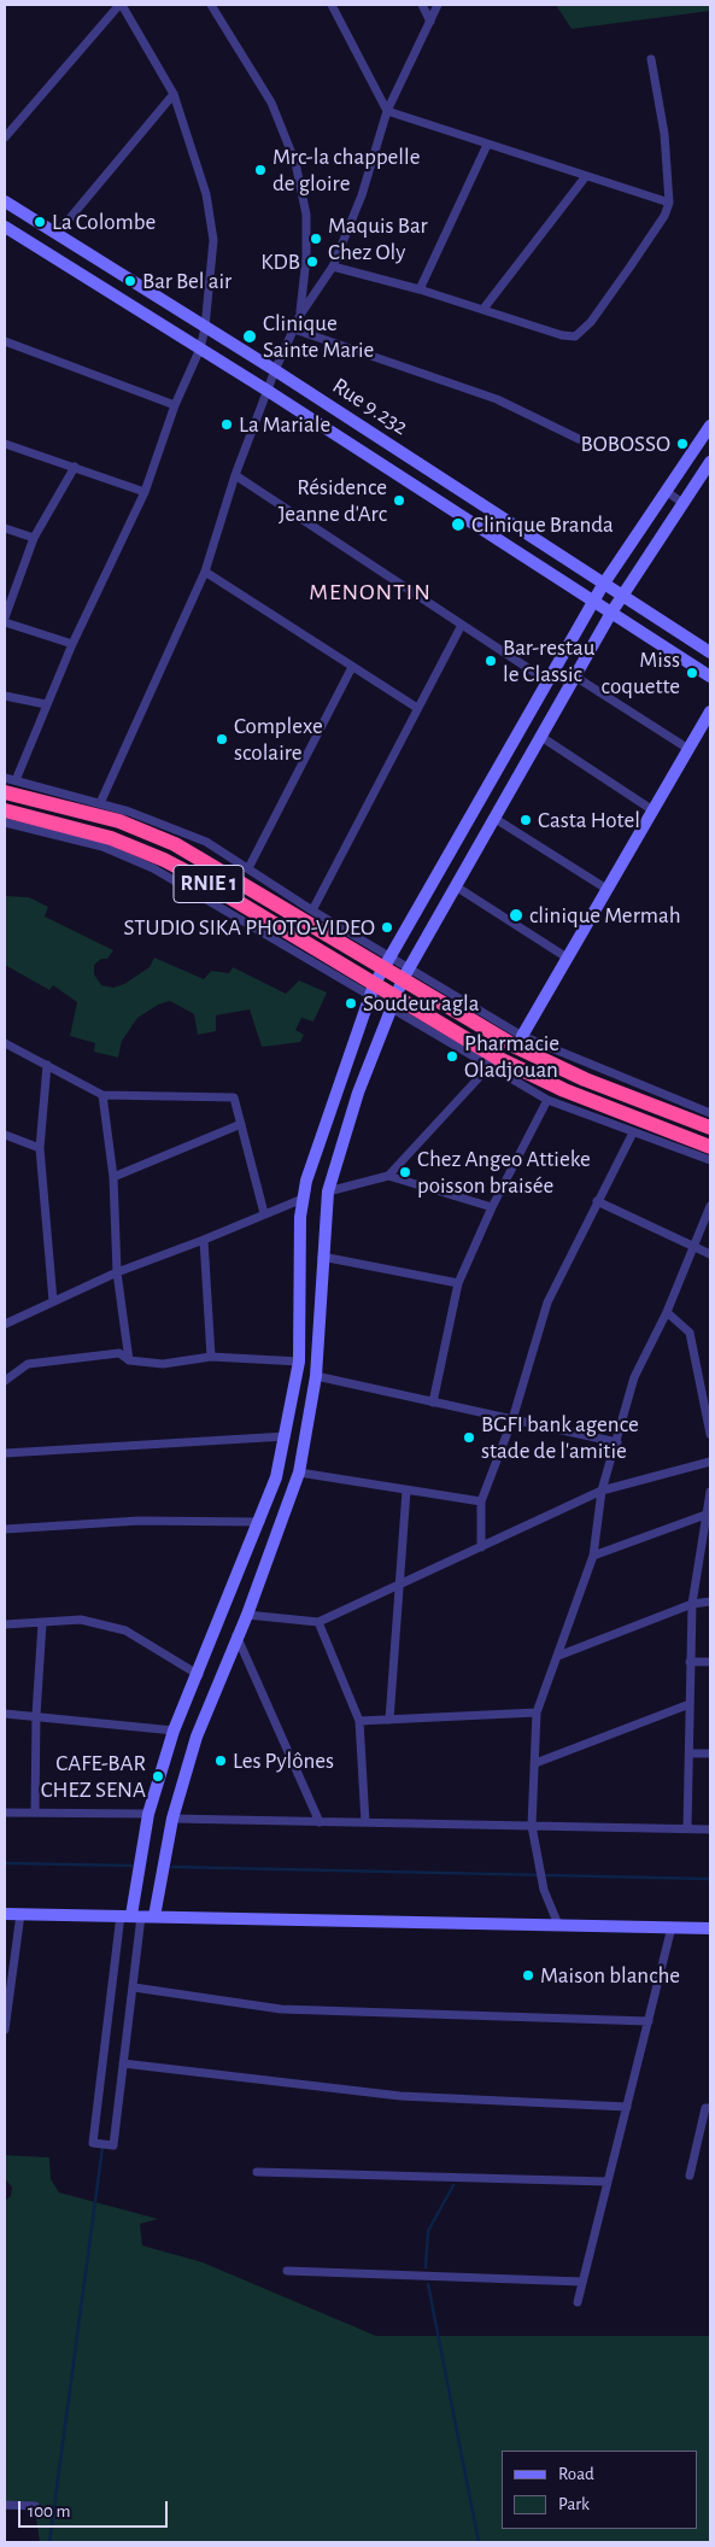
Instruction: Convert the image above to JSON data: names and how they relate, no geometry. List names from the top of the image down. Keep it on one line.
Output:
{"streets":{"highway":["RNIE 1"],"street":["Rue 9.232"]},"districts":["MENONTIN"],"places":["Mrc-la chappelle de gloire","La Colombe","Maquis Bar Chez Oly","KDB","Bar Bel air","Clinique Sainte Marie","La Mariale","BOBOSSO","Résidence Jeanne d'Arc","Clinique Branda","Bar-restau le Classic","Miss coquette","Complexe scolaire","Casta Hotel","clinique Mermah","STUDIO SIKA PHOTO-VIDEO","Soudeur agla","Pharmacie Oladjouan","Chez Angeo Attieke poisson braisée","BGFI bank agence stade de l'amitie","Les Pylônes","CAFE-BAR CHEZ SENA","Maison blanche"],"legend":["Road","Park"],"scale_bar":"100 m"}
